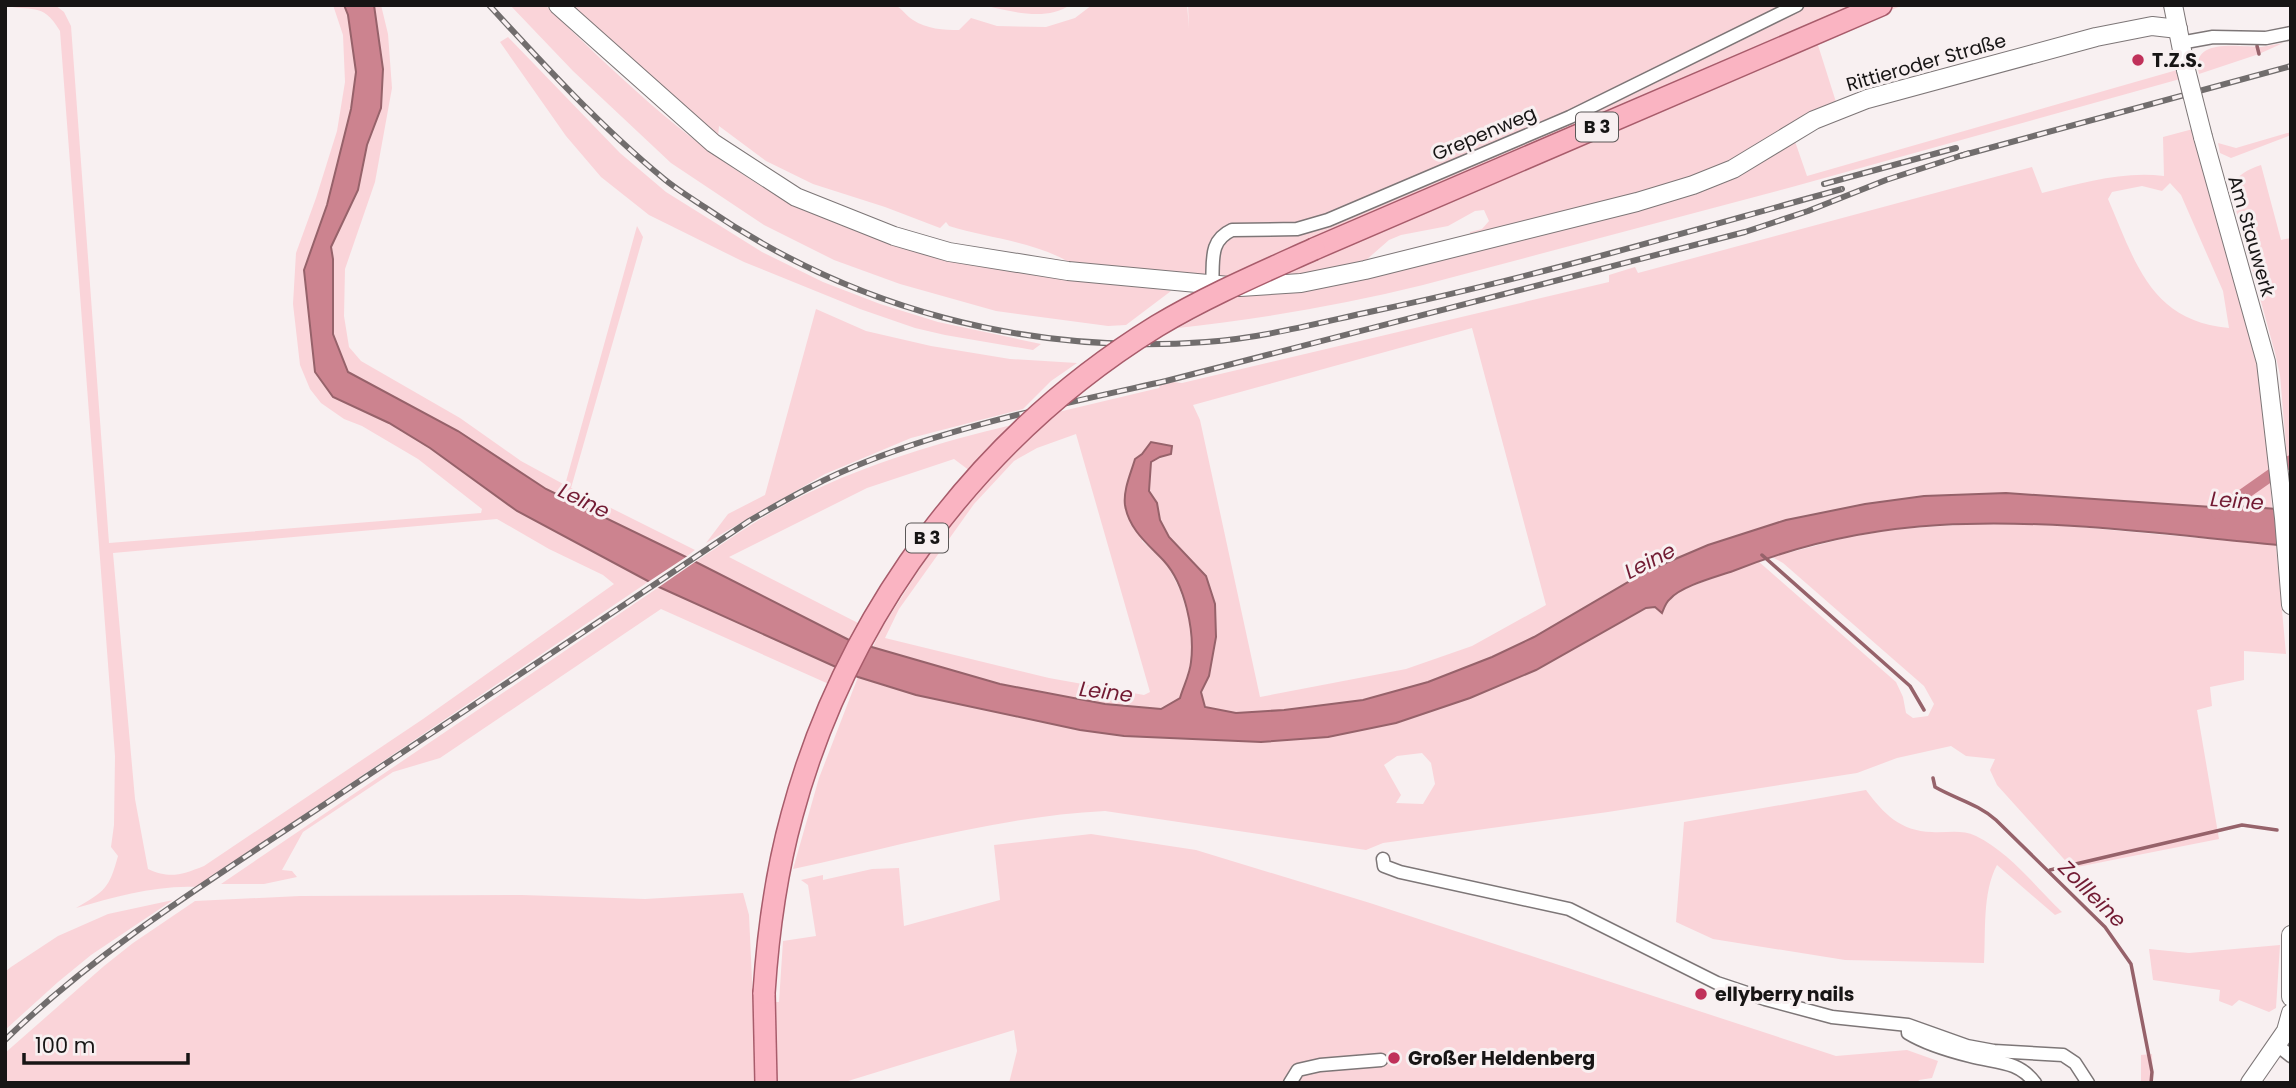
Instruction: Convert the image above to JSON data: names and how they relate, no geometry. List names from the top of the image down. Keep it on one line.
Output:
{"streets":{"main road":["B 3"],"street":["Rittieroder Straße","Grepenweg","Am Stauwerk"]},"crossings":[["Rittieroder Straße","Grepenweg"],["Rittieroder Straße","Am Stauwerk"]],"water":["Leine","Zollleine"],"places":["T.Z.S.","ellyberry nails","Großer Heldenberg"],"scale_bar":"100 m"}
